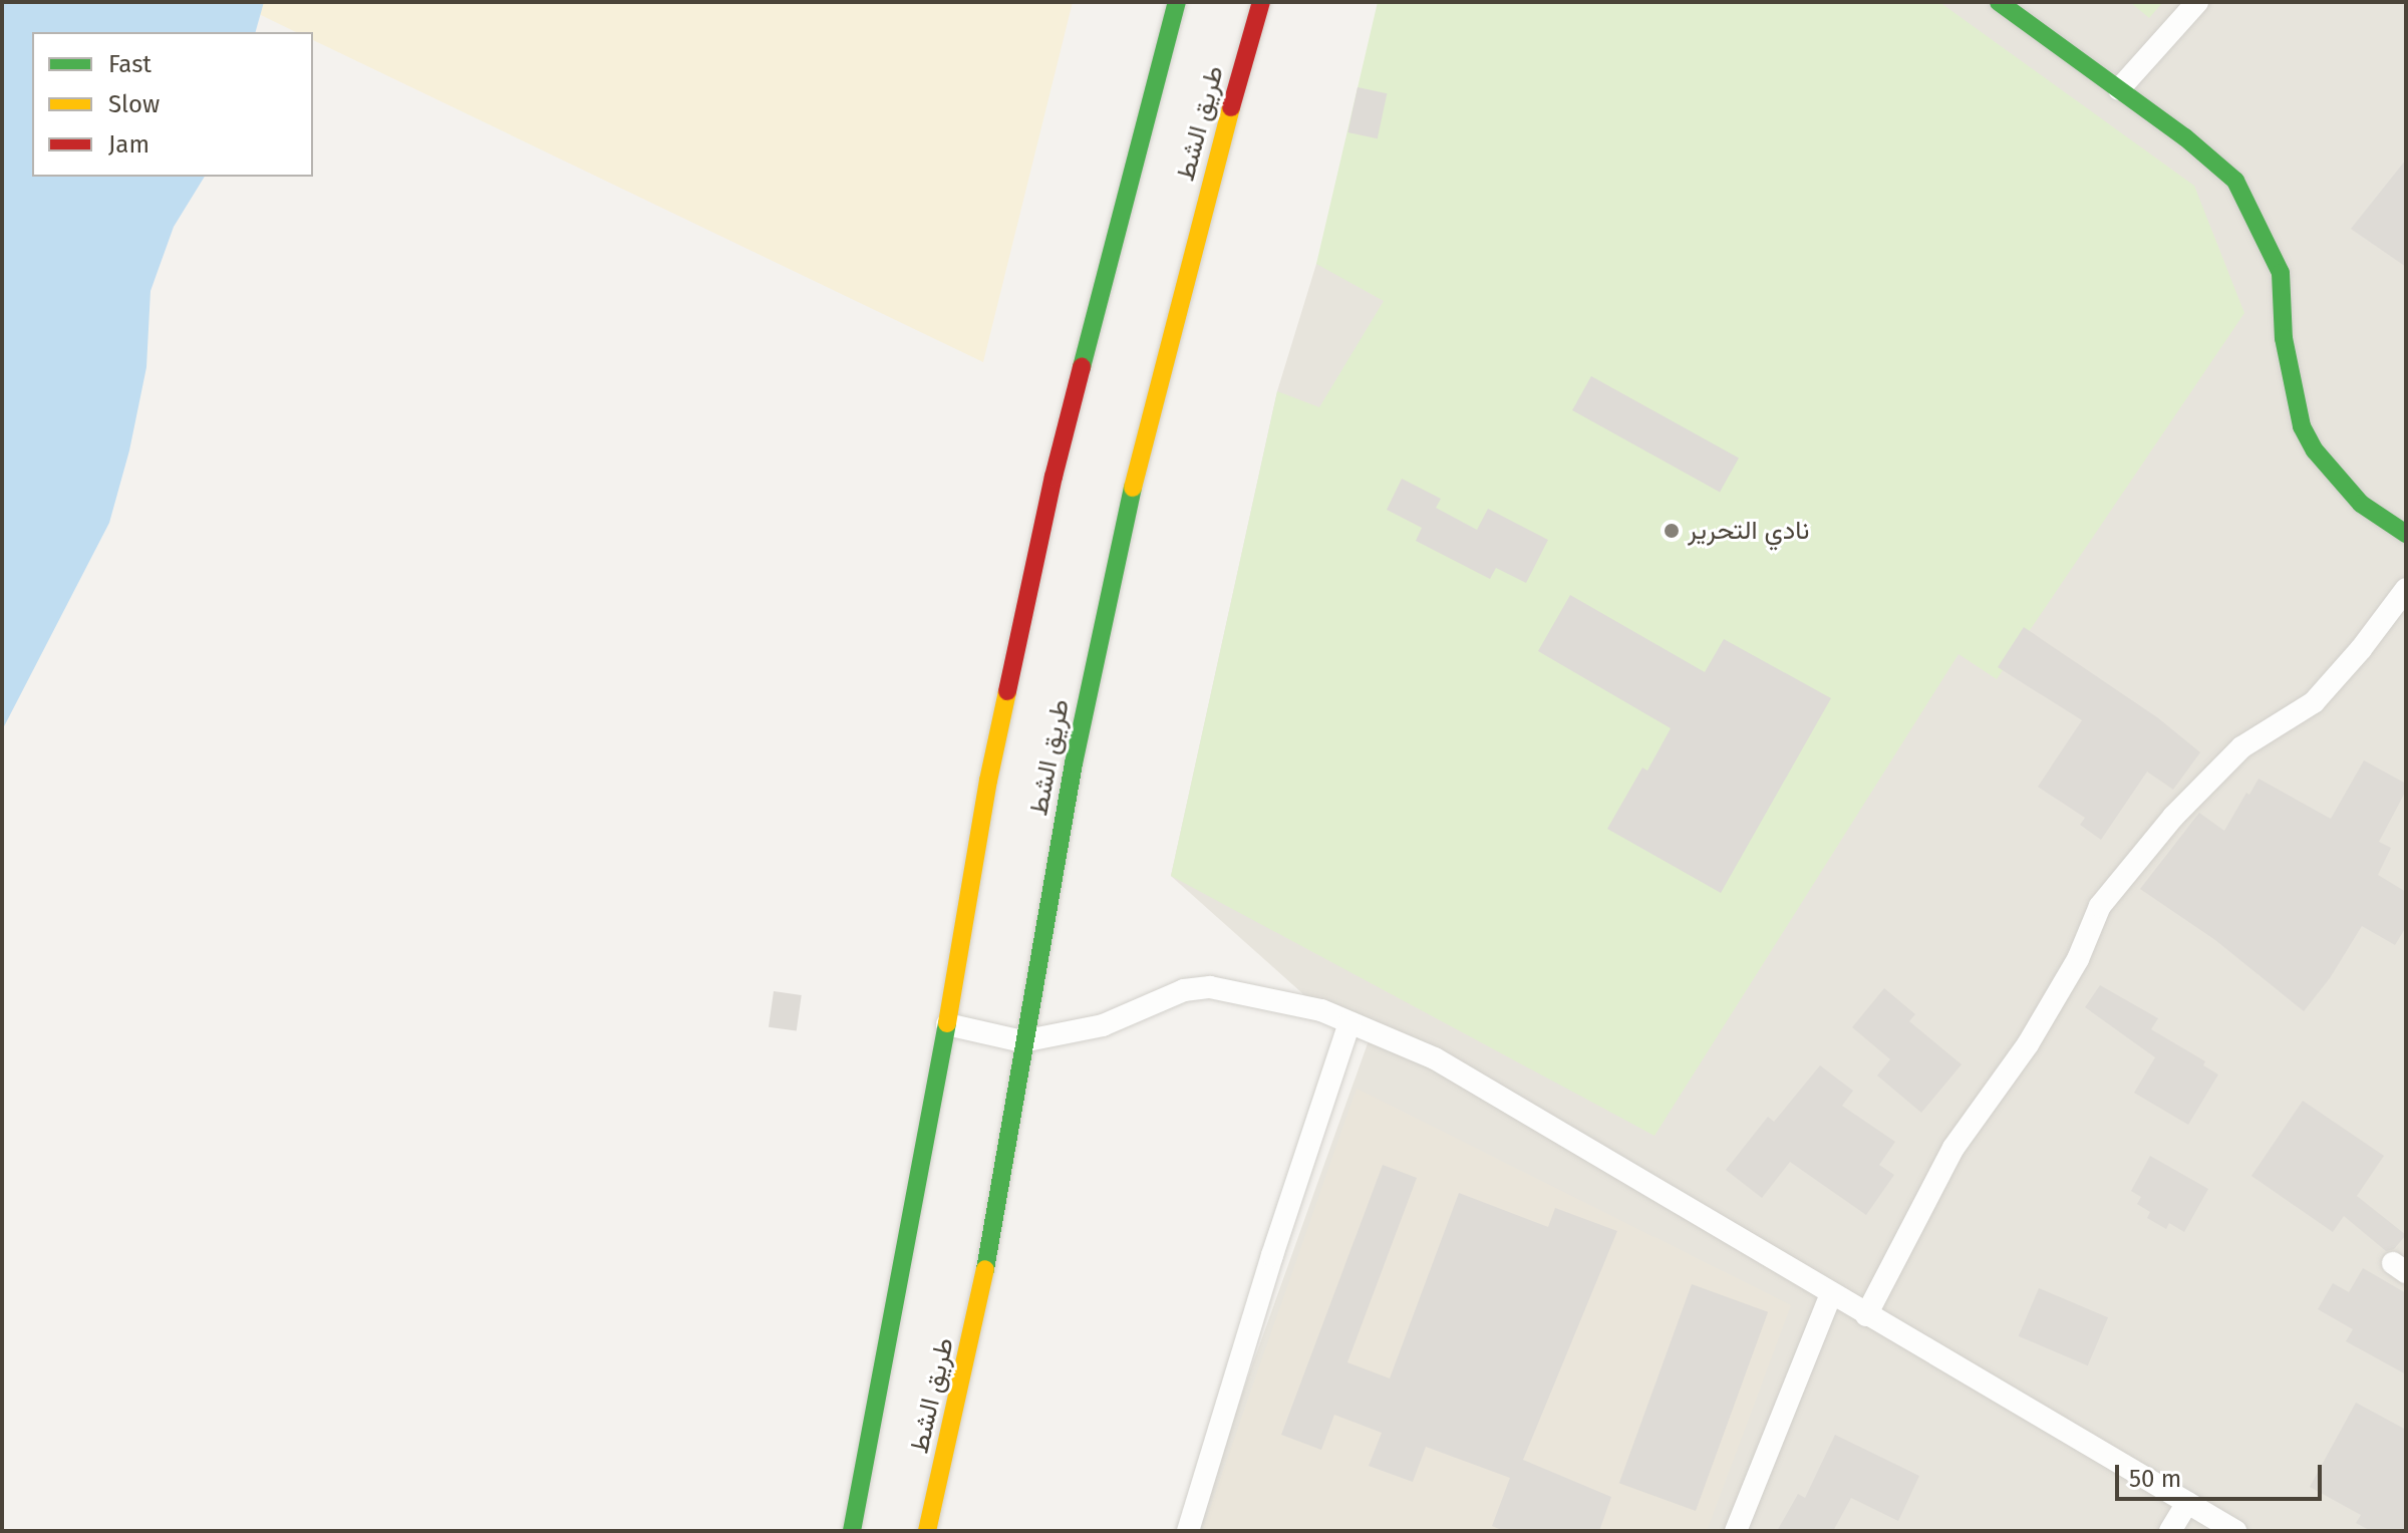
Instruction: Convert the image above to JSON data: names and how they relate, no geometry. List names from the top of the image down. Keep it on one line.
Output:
{"streets":{"main road":["طريق الشط"]},"places":["نادي التحرير"],"legend":["Fast","Slow","Jam"],"scale_bar":"50 m"}
